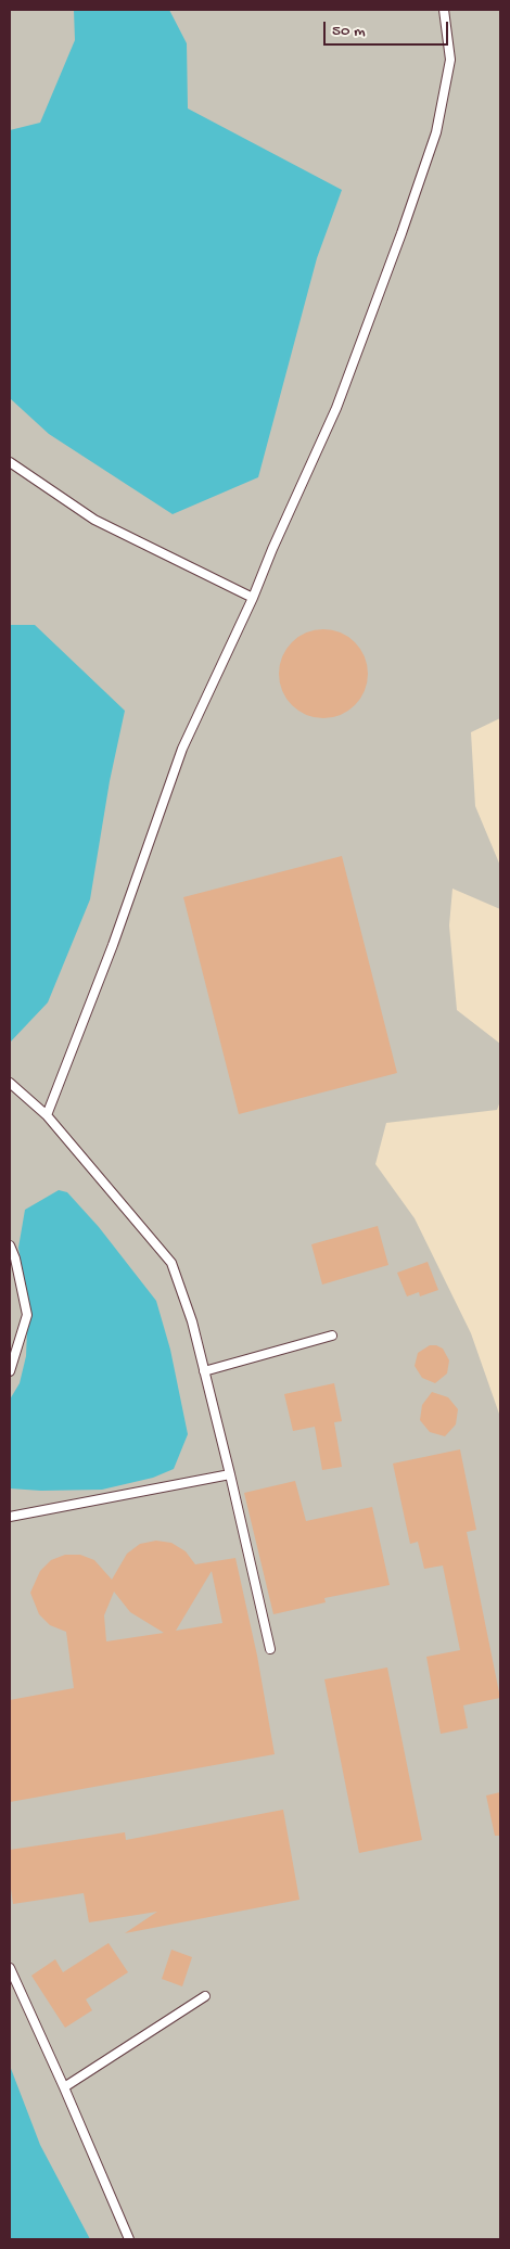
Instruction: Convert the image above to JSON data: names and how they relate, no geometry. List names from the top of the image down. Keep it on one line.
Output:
{"scale_bar":"50 m"}
